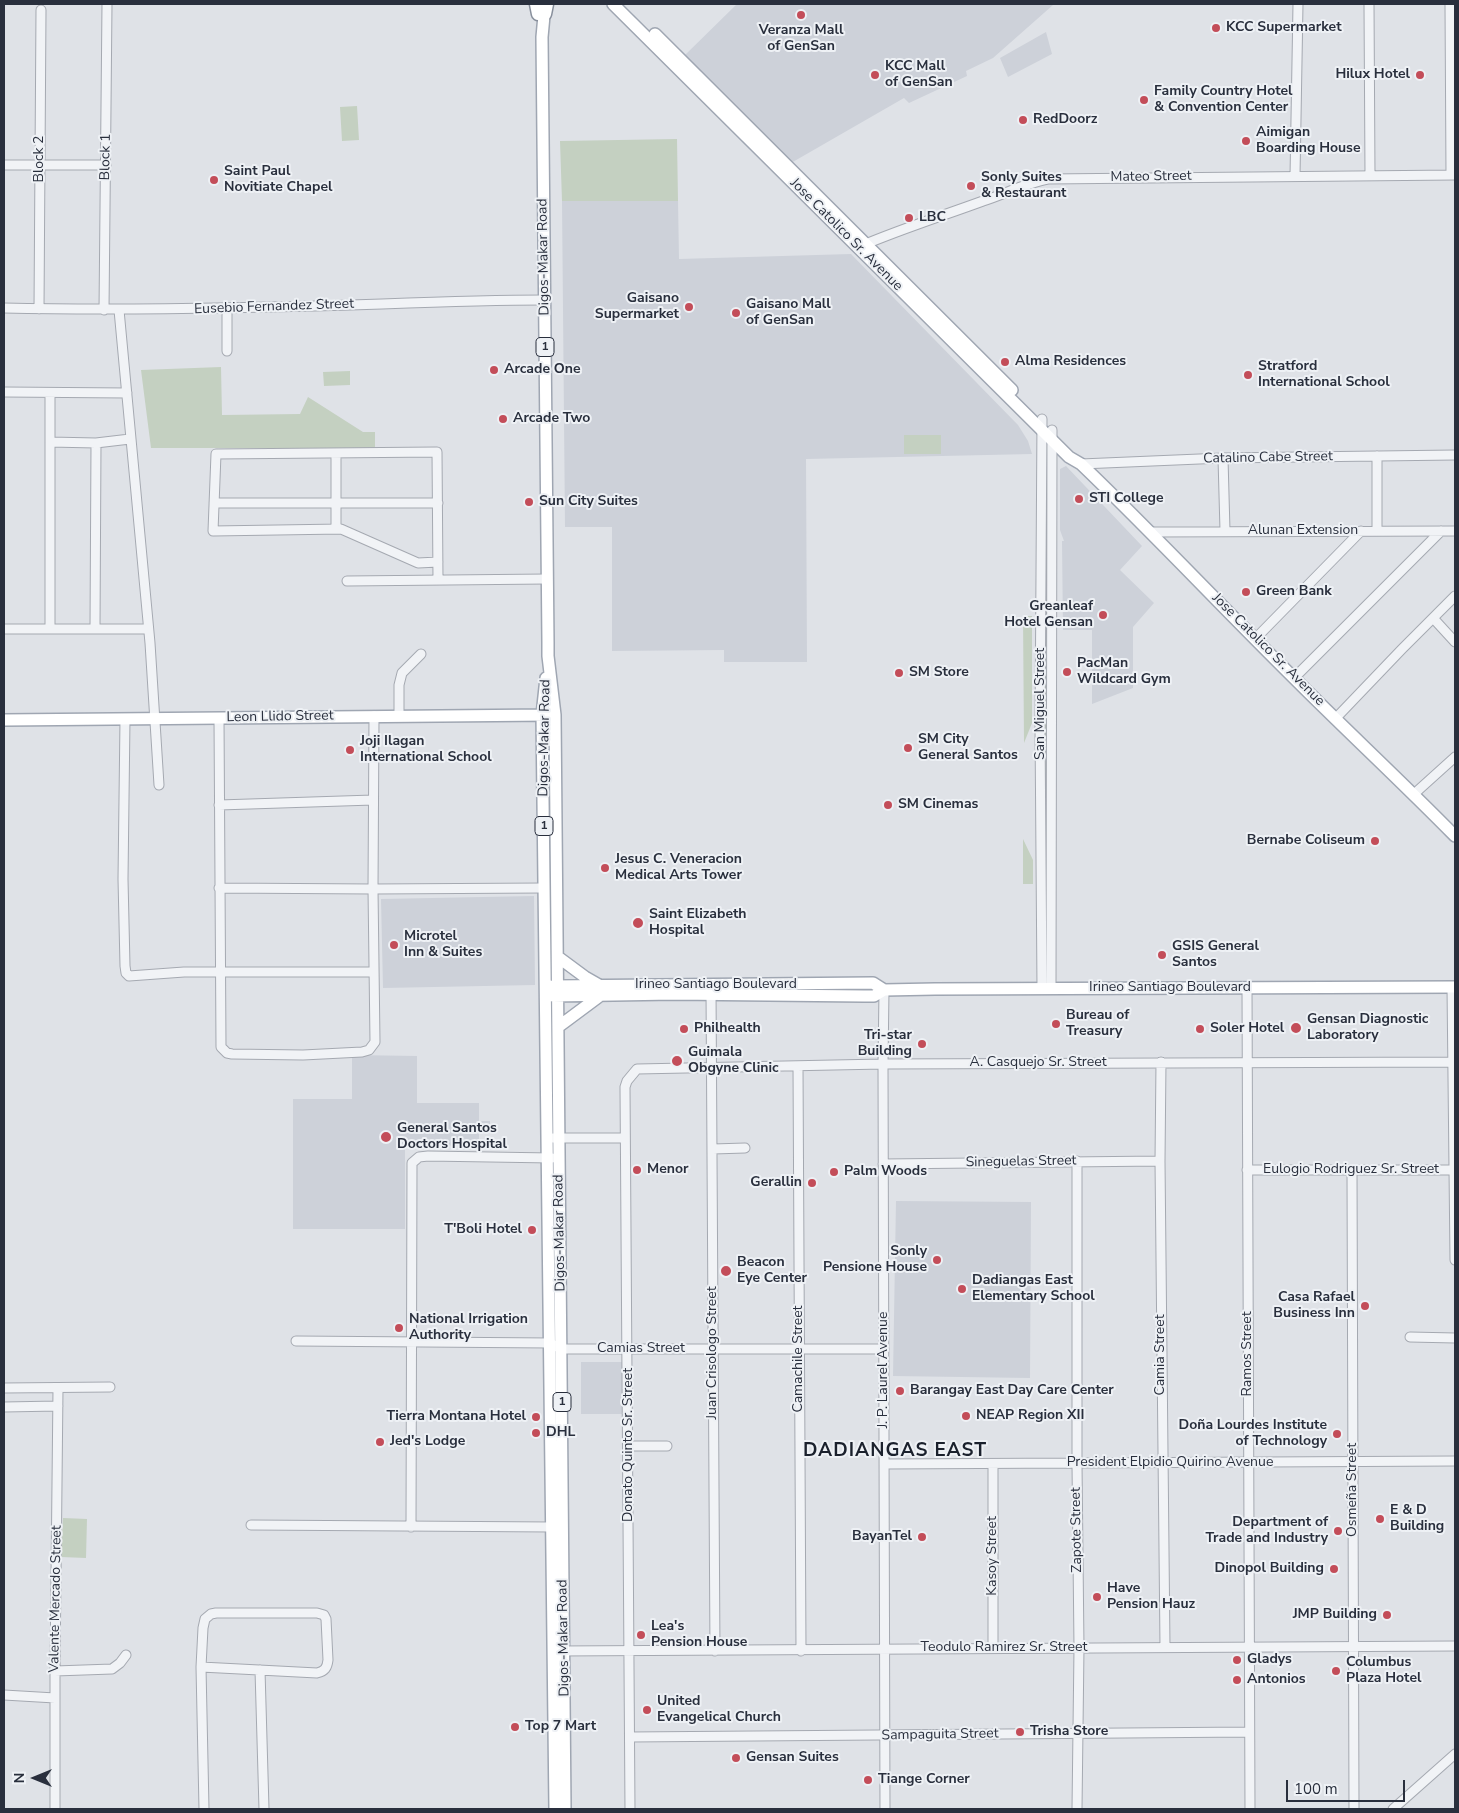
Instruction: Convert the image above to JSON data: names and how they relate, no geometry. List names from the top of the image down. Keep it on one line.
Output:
{"streets":{"main road":["Jose Catolico Sr. Avenue","Digos-Makar Road","1","Leon Llido Street","Irineo Santiago Boulevard"],"street":["Block 1","Block 2","Mateo Street","Eusebio Fernandez Street","Catalino Cabe Street","Alunan Extension","San Miguel Street","A. Casquejo Sr. Street","Sineguelas Street","Eulogio Rodriguez Sr. Street","Camias Street","Juan Crisologo Street","Ramos Street","Camia Street","Camachile Street","J. P. Laurel Avenue","Donato Quinto Sr. Street","President Elpidio Quirino Avenue","Osmeña Street","Zapote Street","Kasoy Street","Valente Mercado Street","Teodulo Ramirez Sr. Street","Sampaguita Street"]},"crossings":[["Block 1","Eusebio Fernandez Street"],["Block 2","Eusebio Fernandez Street"],["Mateo Street","Jose Catolico Sr. Avenue"],["Jose Catolico Sr. Avenue","Catalino Cabe Street"],["Jose Catolico Sr. Avenue","Alunan Extension"],["Jose Catolico Sr. Avenue","San Miguel Street"],["Digos-Makar Road","Eusebio Fernandez Street"],["Digos-Makar Road","Leon Llido Street"],["Digos-Makar Road","Irineo Santiago Boulevard"],["Digos-Makar Road","Camias Street"],["Digos-Makar Road","Teodulo Ramirez Sr. Street"],["San Miguel Street","Irineo Santiago Boulevard"],["Irineo Santiago Boulevard","Juan Crisologo Street"],["Irineo Santiago Boulevard","Ramos Street"],["Irineo Santiago Boulevard","J. P. Laurel Avenue"],["A. Casquejo Sr. Street","Juan Crisologo Street"],["A. Casquejo Sr. Street","Ramos Street"],["A. Casquejo Sr. Street","Camia Street"],["A. Casquejo Sr. Street","Camachile Street"],["A. Casquejo Sr. Street","J. P. Laurel Avenue"],["A. Casquejo Sr. Street","Donato Quinto Sr. Street"],["Sineguelas Street","Camia Street"],["Sineguelas Street","J. P. Laurel Avenue"],["Sineguelas Street","Zapote Street"],["Eulogio Rodriguez Sr. Street","Ramos Street"],["Eulogio Rodriguez Sr. Street","Osmeña Street"],["Camias Street","Juan Crisologo Street"],["Camias Street","Camachile Street"],["Camias Street","J. P. Laurel Avenue"],["Camias Street","Donato Quinto Sr. Street"],["Juan Crisologo Street","Teodulo Ramirez Sr. Street"],["Ramos Street","President Elpidio Quirino Avenue"],["Ramos Street","Teodulo Ramirez Sr. Street"],["Ramos Street","Sampaguita Street"],["Camia Street","President Elpidio Quirino Avenue"],["Camia Street","Teodulo Ramirez Sr. Street"],["Camachile Street","Teodulo Ramirez Sr. Street"],["J. P. Laurel Avenue","President Elpidio Quirino Avenue"],["J. P. Laurel Avenue","Teodulo Ramirez Sr. Street"],["J. P. Laurel Avenue","Sampaguita Street"],["Donato Quinto Sr. Street","Teodulo Ramirez Sr. Street"],["Donato Quinto Sr. Street","Sampaguita Street"],["President Elpidio Quirino Avenue","Osmeña Street"],["President Elpidio Quirino Avenue","Zapote Street"],["President Elpidio Quirino Avenue","Kasoy Street"],["Osmeña Street","Teodulo Ramirez Sr. Street"],["Zapote Street","Teodulo Ramirez Sr. Street"],["Zapote Street","Sampaguita Street"],["Kasoy Street","Teodulo Ramirez Sr. Street"]],"districts":["DADIANGAS EAST"],"places":["Veranza Mall of GenSan","KCC Supermarket","KCC Mall of GenSan","Hilux Hotel","Family Country Hotel & Convention Center","RedDoorz","Aimigan Boarding House","Saint Paul Novitiate Chapel","Sonly Suites & Restaurant","LBC","Gaisano Supermarket","Gaisano Mall of GenSan","Alma Residences","Arcade One","Stratford International School","Arcade Two","STI College","Sun City Suites","Green Bank","Greanleaf Hotel Gensan","PacMan Wildcard Gym","SM Store","SM City General Santos","Joji Ilagan International School","SM Cinemas","Bernabe Coliseum","Jesus C. Veneracion Medical Arts Tower","Saint Elizabeth Hospital","Microtel Inn & Suites","GSIS General Santos","Bureau of Treasury","Gensan Diagnostic Laboratory","Philhealth","Soler Hotel","Tri-star Building","Guimala Obgyne Clinic","General Santos Doctors Hospital","Menor","Palm Woods","Gerallin","T'Boli Hotel","Sonly Pensione House","Beacon Eye Center","Dadiangas East Elementary School","Casa Rafael Business Inn","National Irrigation Authority","Barangay East Day Care Center","NEAP Region XII","Tierra Montana Hotel","DHL","Doña Lourdes Institute of Technology","Jed's Lodge","E & D Building","Department of Trade and Industry","BayanTel","Dinopol Building","Have Pension Hauz","JMP Building","Lea's Pension House","Gladys","Columbus Plaza Hotel","Antonios","United Evangelical Church","Top 7 Mart","Trisha Store","Gensan Suites","Tiange Corner"],"scale_bar":"100 m","north":"left"}
